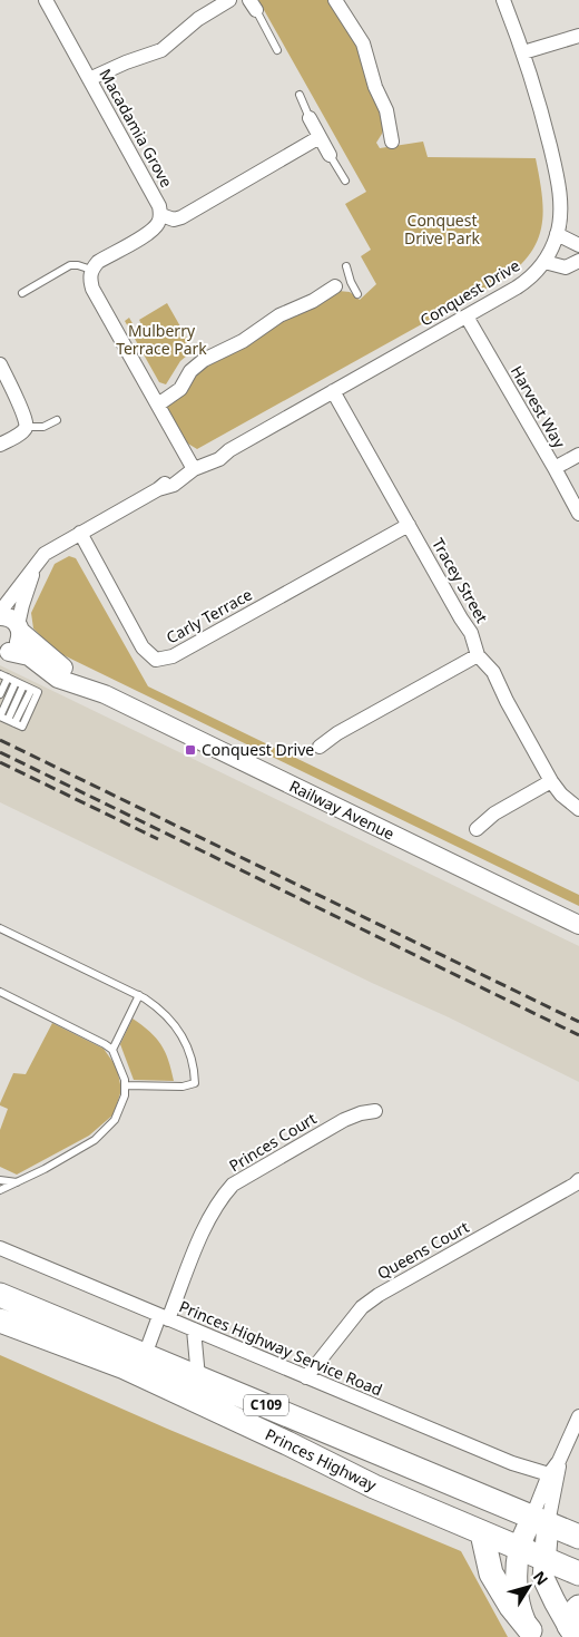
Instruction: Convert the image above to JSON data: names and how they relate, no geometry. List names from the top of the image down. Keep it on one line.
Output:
{"streets":{"highway":["C109","Princes Highway"],"street":["Macadamia Grove","Conquest Drive","Harvest Way","Tracey Street","Carly Terrace","Railway Avenue","Princes Court","Queens Court","Princes Highway Service Road"]},"crossings":[["Conquest Drive","Harvest Way"],["Conquest Drive","Tracey Street"],["Conquest Drive","Carly Terrace"],["Tracey Street","Carly Terrace"],["Princes Court","Princes Highway Service Road"],["Queens Court","Princes Highway Service Road"]],"parks":["Conquest Drive Park","Mulberry Terrace Park"],"places":{"transit":["Conquest Drive"]},"north":"top right"}
